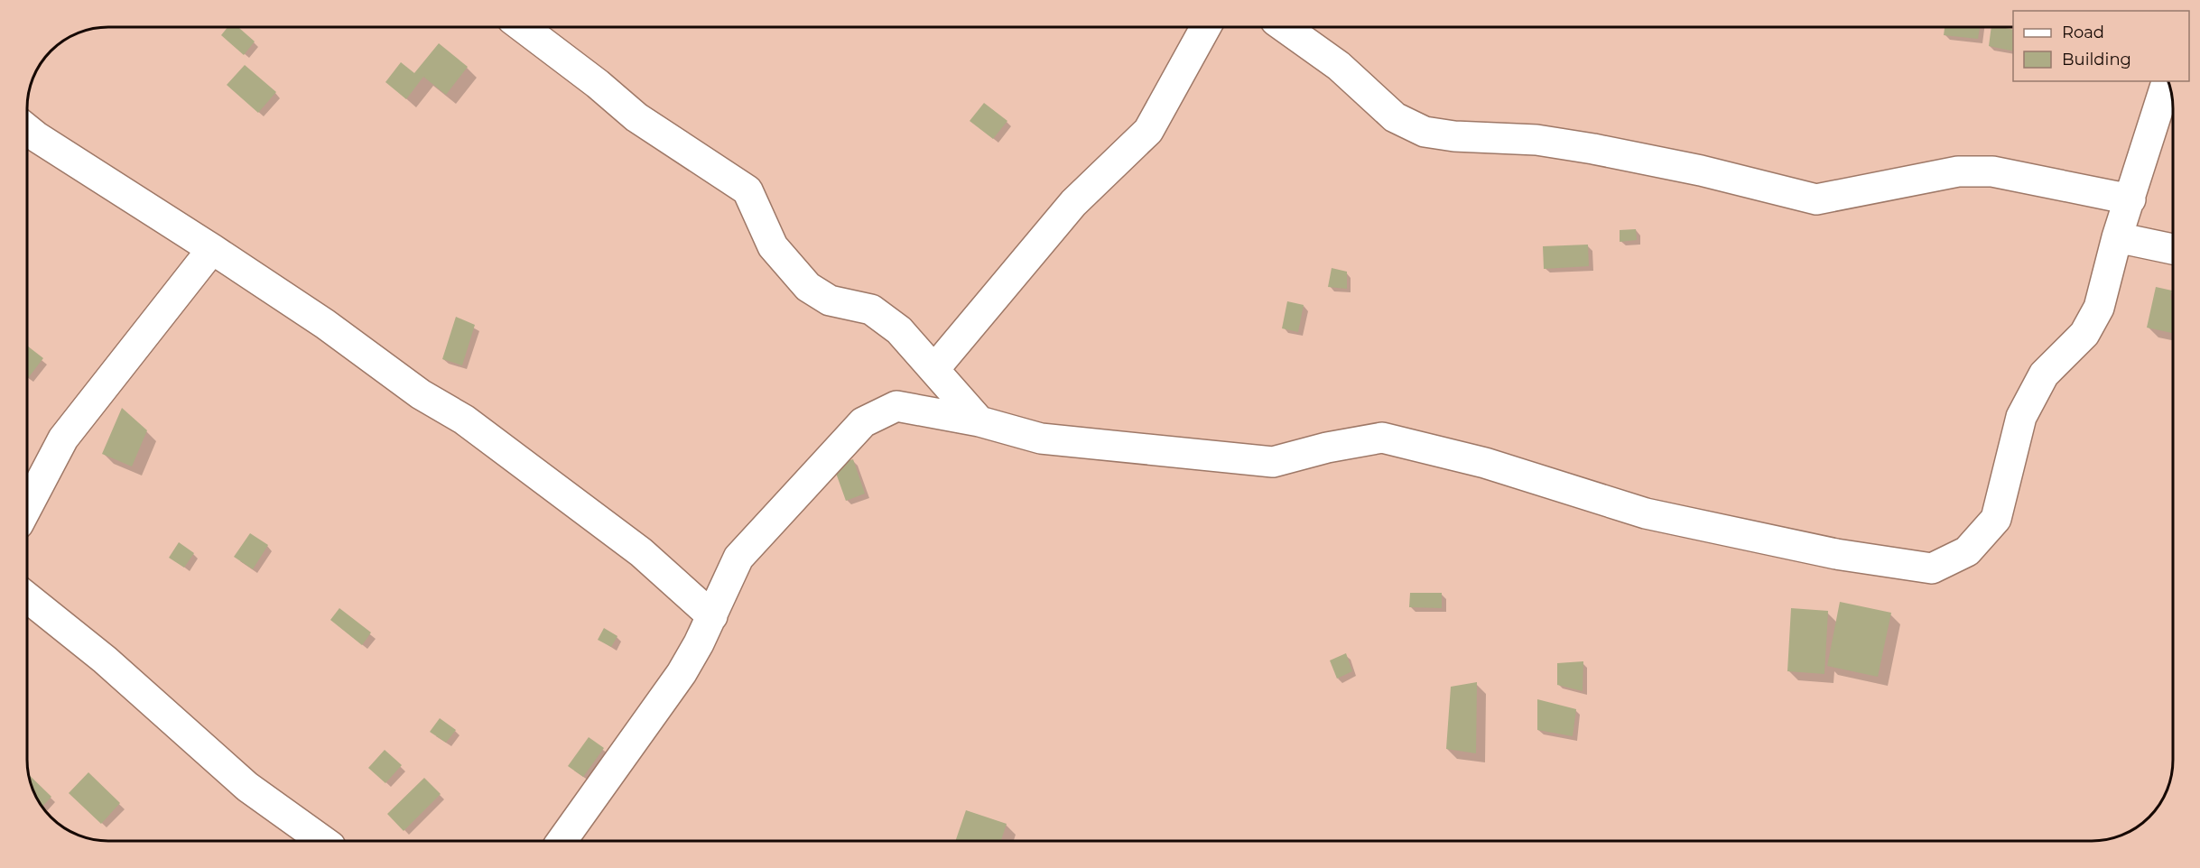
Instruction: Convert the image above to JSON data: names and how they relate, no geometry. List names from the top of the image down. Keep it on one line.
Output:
{"legend":["Road","Building"]}
